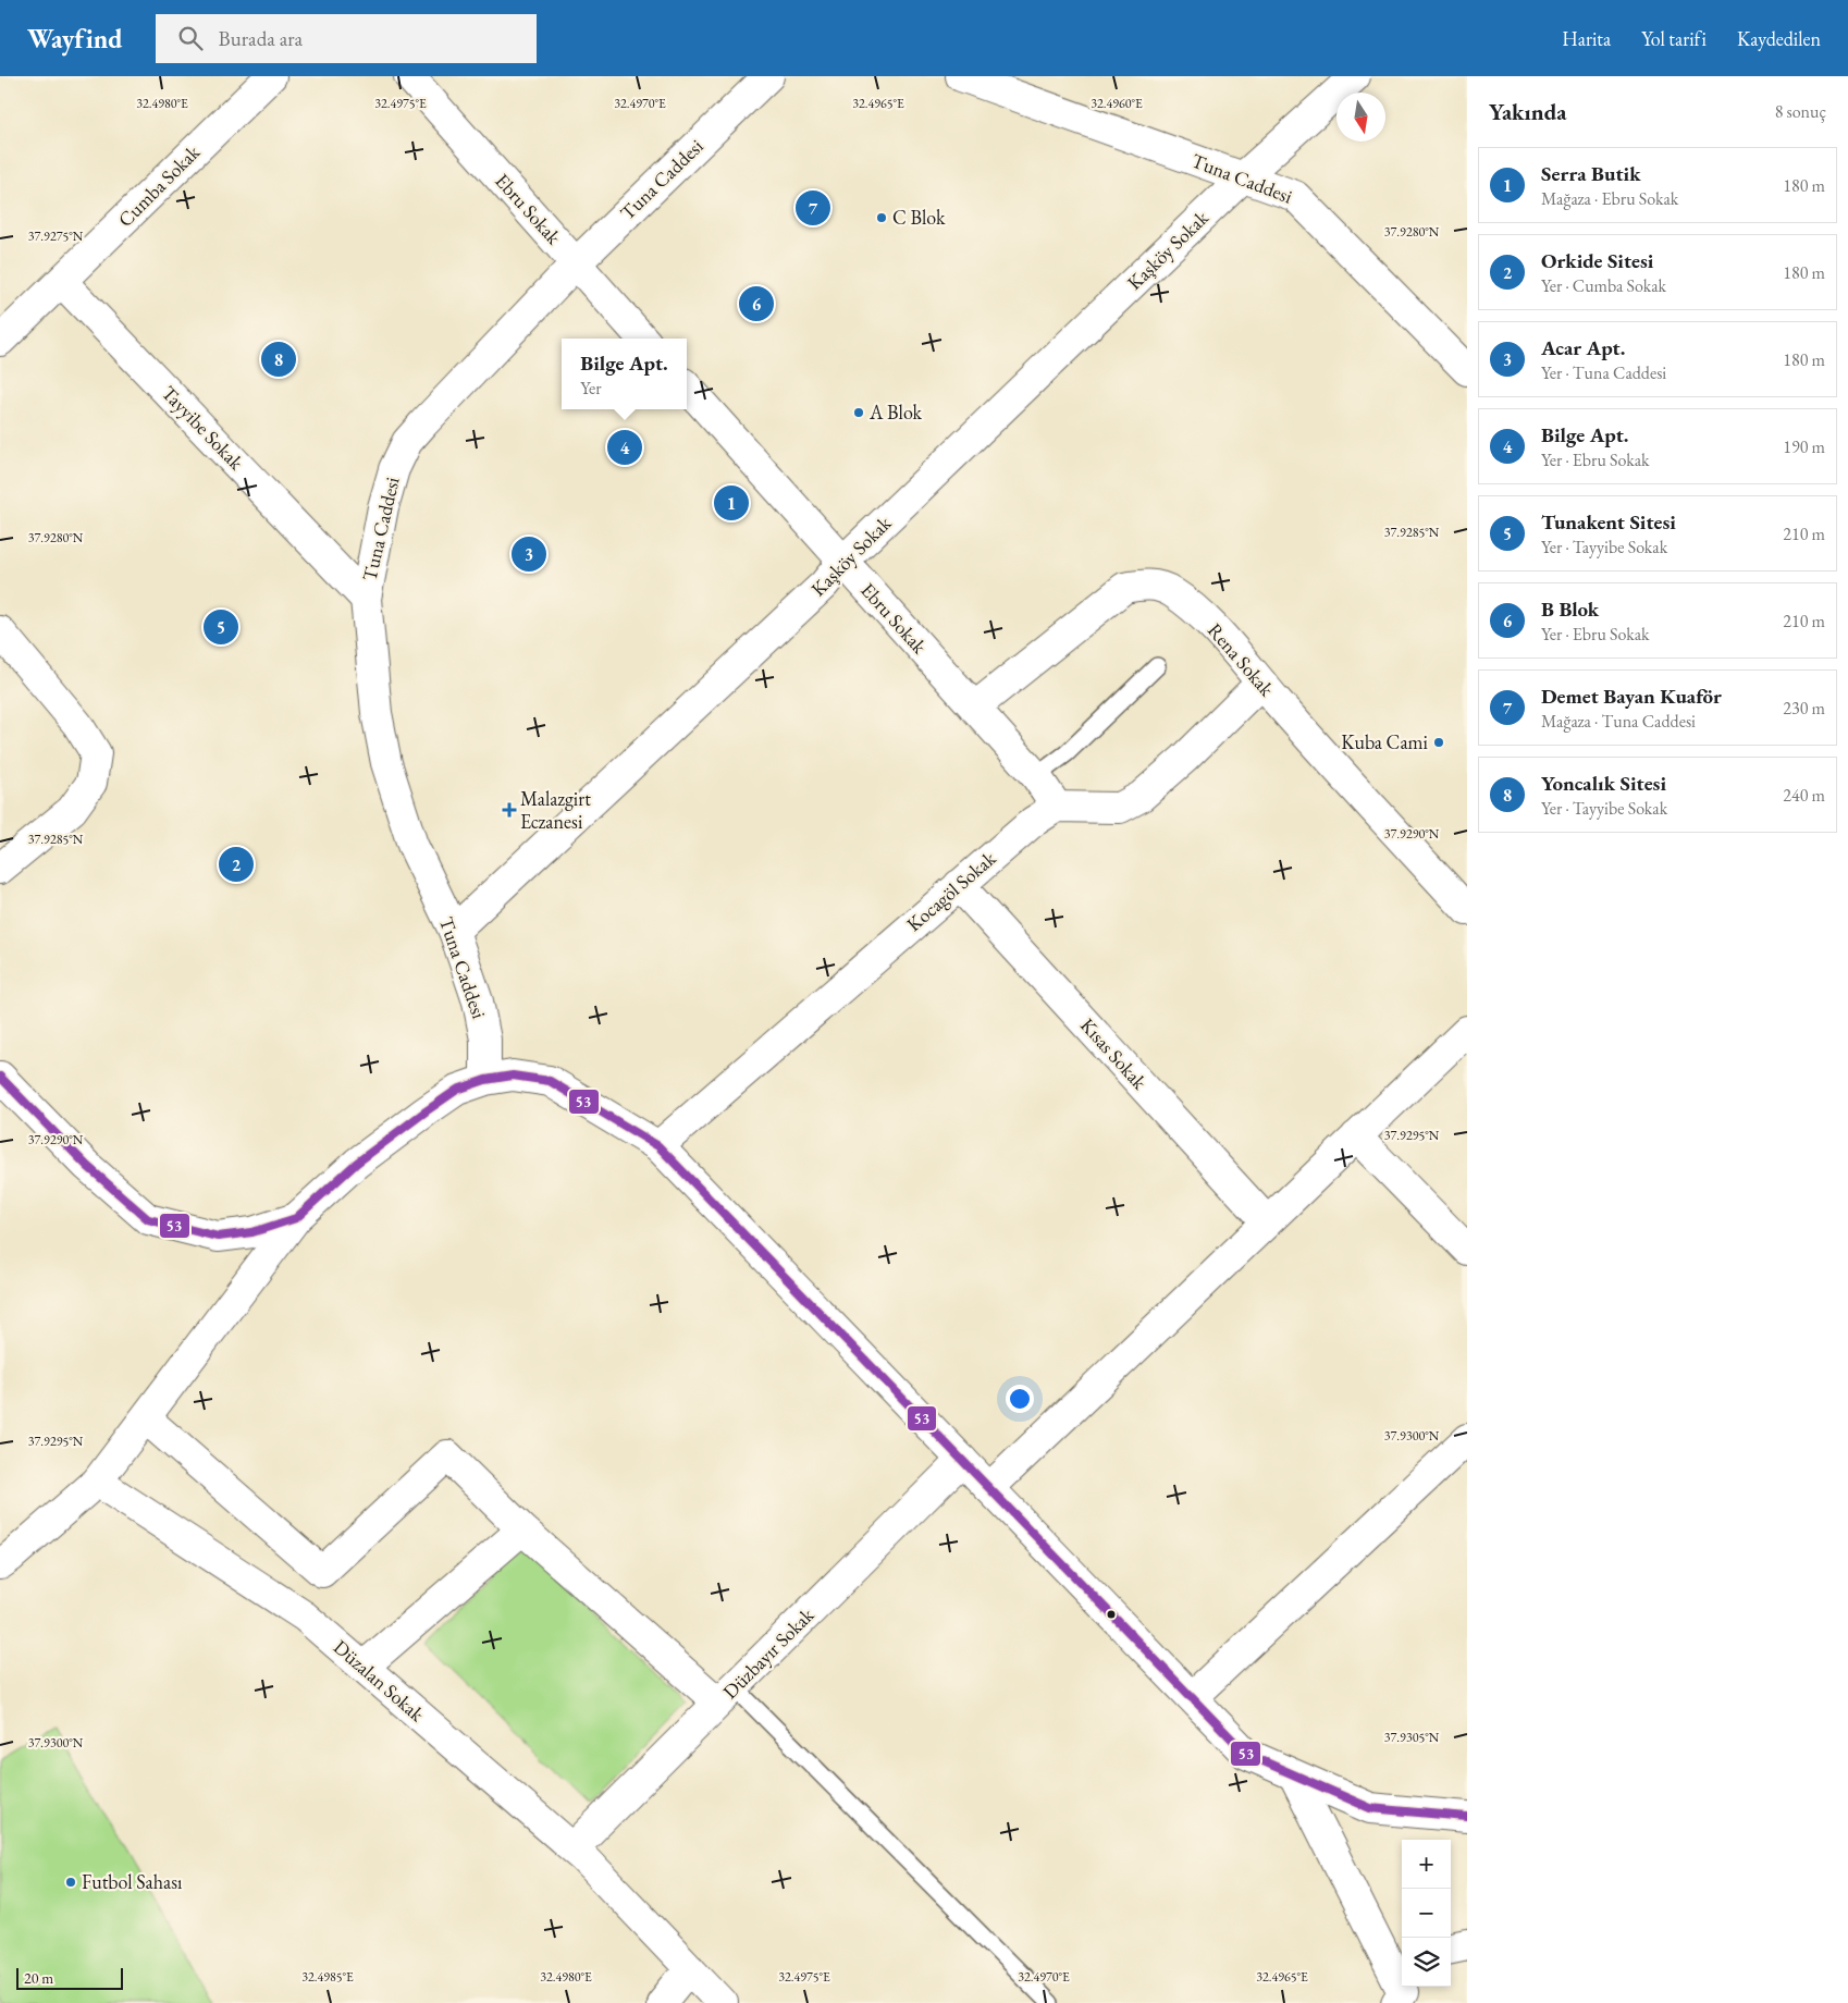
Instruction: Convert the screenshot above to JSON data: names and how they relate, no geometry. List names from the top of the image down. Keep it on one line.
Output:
{"streets":{"street":["Tuna Caddesi","Cumba Sokak","Ebru Sokak","Kaşköy Sokak","Tayyibe Sokak","Rena Sokak","Kocagöl Sokak","Kısas Sokak","Düzbayır Sokak","Düzalan Sokak"]},"crossings":[["Tuna Caddesi","Ebru Sokak"],["Tuna Caddesi","Kaşköy Sokak"],["Tuna Caddesi","Tayyibe Sokak"],["Cumba Sokak","Tayyibe Sokak"],["Ebru Sokak","Kaşköy Sokak"],["Ebru Sokak","Rena Sokak"],["Ebru Sokak","Kocagöl Sokak"],["Kocagöl Sokak","Kısas Sokak"],["Düzbayır Sokak","Düzalan Sokak"]],"places":{"other":["C Blok","A Blok","Kuba Cami","Futbol Sahası"],"health":["Malazgirt Eczanesi"]},"lines":["transit line 53"],"scale_bar":"20 m","north":"bottom","page":{"header":"Wayfind","search":"Burada ara","nav":["Harita","Yol tarifi","Kaydedilen"],"heading":["Yakında","8 sonuç"],"list":[{"mark":"1","name":"Serra Butik","note":"Mağaza · Ebru Sokak","value":"180 m"},{"mark":"2","name":"Orkide Sitesi","note":"Yer · Cumba Sokak","value":"180 m"},{"mark":"3","name":"Acar Apt.","note":"Yer · Tuna Caddesi","value":"180 m"},{"mark":"4","name":"Bilge Apt.","note":"Yer · Ebru Sokak","value":"190 m"},{"mark":"5","name":"Tunakent Sitesi","note":"Yer · Tayyibe Sokak","value":"210 m"},{"mark":"6","name":"B Blok","note":"Yer · Ebru Sokak","value":"210 m"},{"mark":"7","name":"Demet Bayan Kuaför","note":"Mağaza · Tuna Caddesi","value":"230 m"},{"mark":"8","name":"Yoncalık Sitesi","note":"Yer · Tayyibe Sokak","value":"240 m"}],"pins":["7","6","8","4","1","3","5","2"],"popup":["Bilge Apt.","Yer"],"map_buttons":["+","−"],"scale":"20 m"},"coordinates":["32.4980°E","32.4975°E","32.4970°E","32.4965°E","32.4960°E","37.9280°N","37.9275°N","37.9285°N","37.9290°N","37.9295°N","37.9300°N","37.9305°N","32.4985°E"]}
